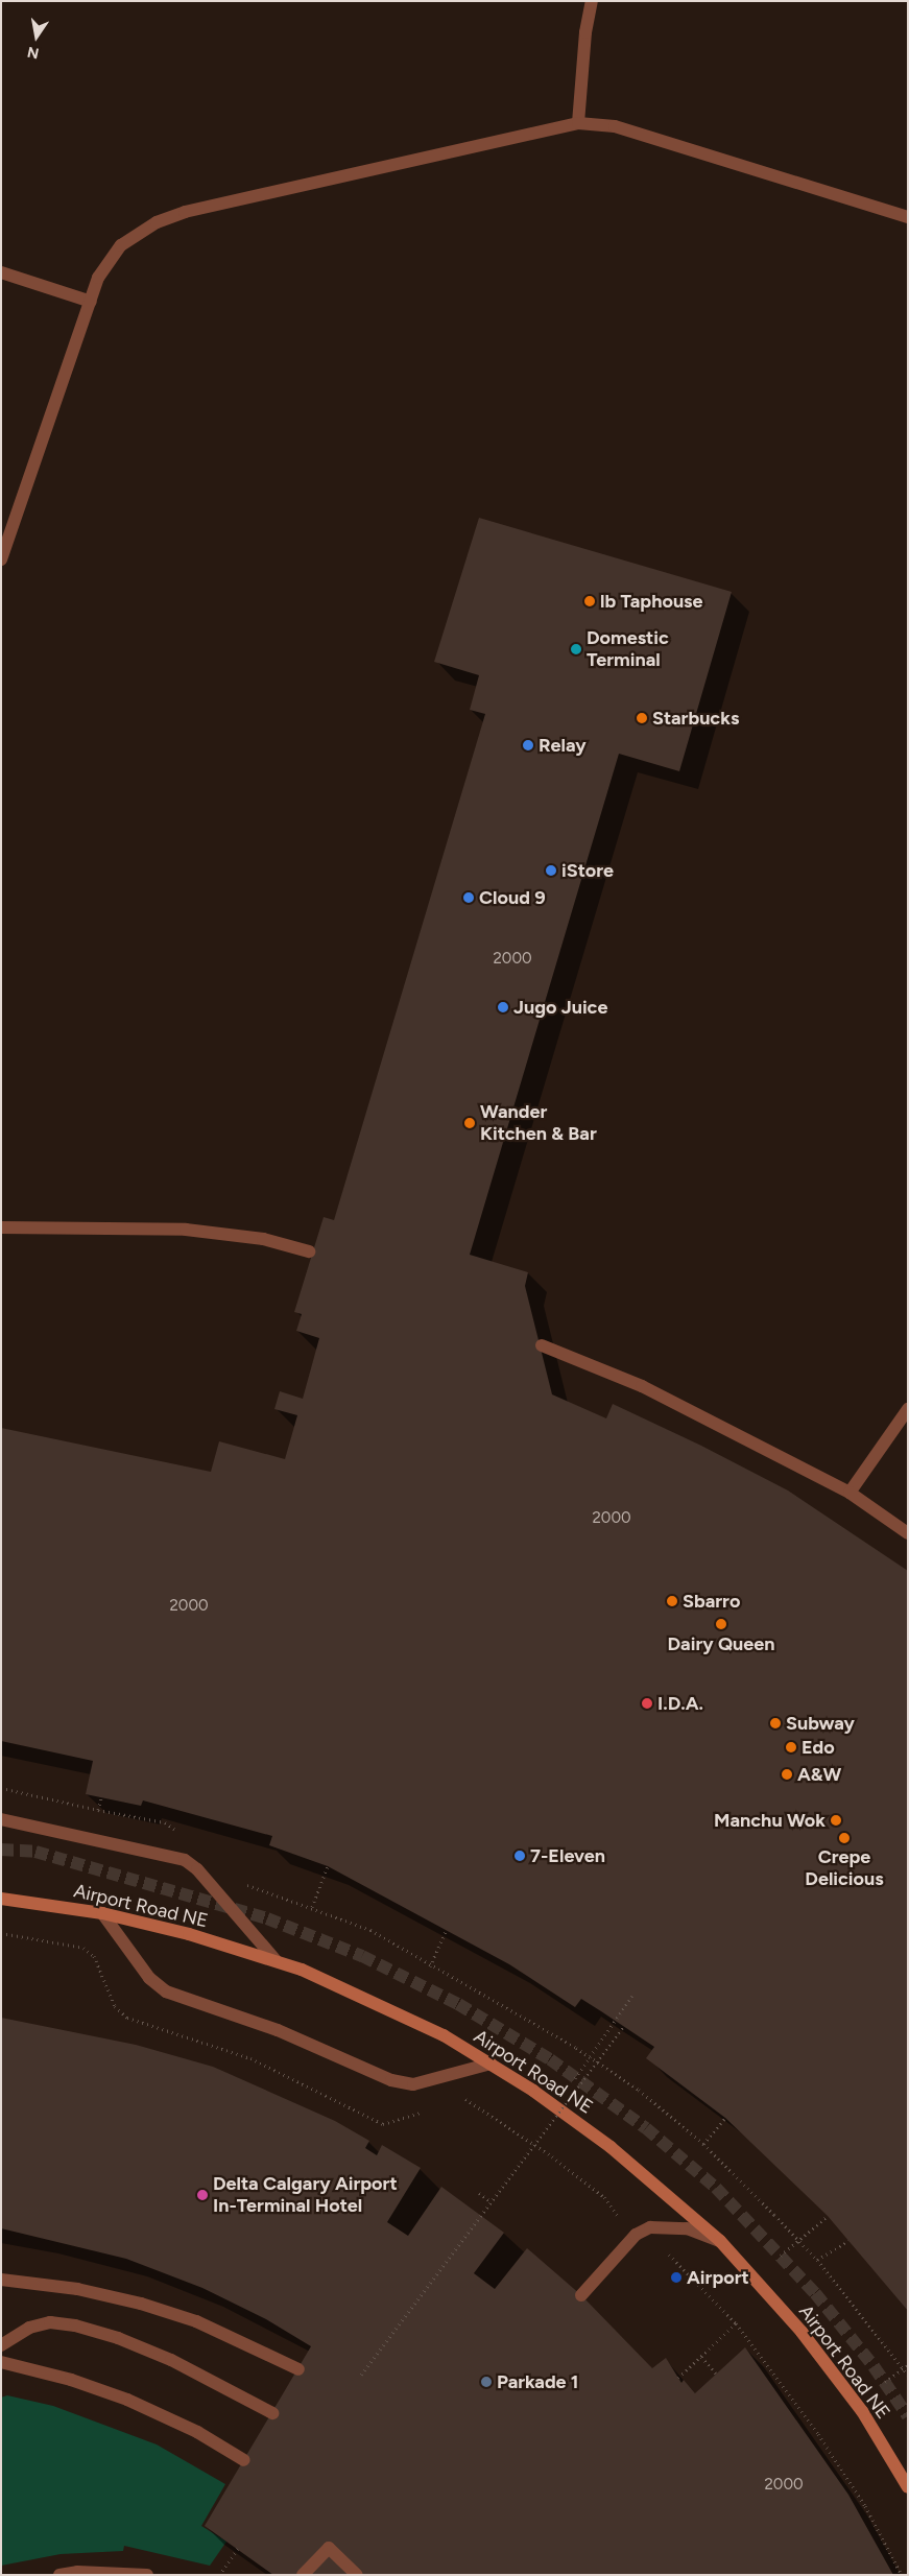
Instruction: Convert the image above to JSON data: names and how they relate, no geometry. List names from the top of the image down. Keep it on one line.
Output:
{"streets":{"main road":["Airport Road NE"]},"places":["lb Taphouse","Domestic Terminal","Starbucks","Relay","iStore","Cloud 9","Jugo Juice","Wander Kitchen & Bar","Sbarro","Dairy Queen","I.D.A.","Subway","Edo","A&W","Manchu Wok","Crepe Delicious","7-Eleven","Delta Calgary Airport In-Terminal Hotel","Airport","Parkade 1"],"house_numbers":["2000","2000","2000","2000"],"north":"bottom"}
